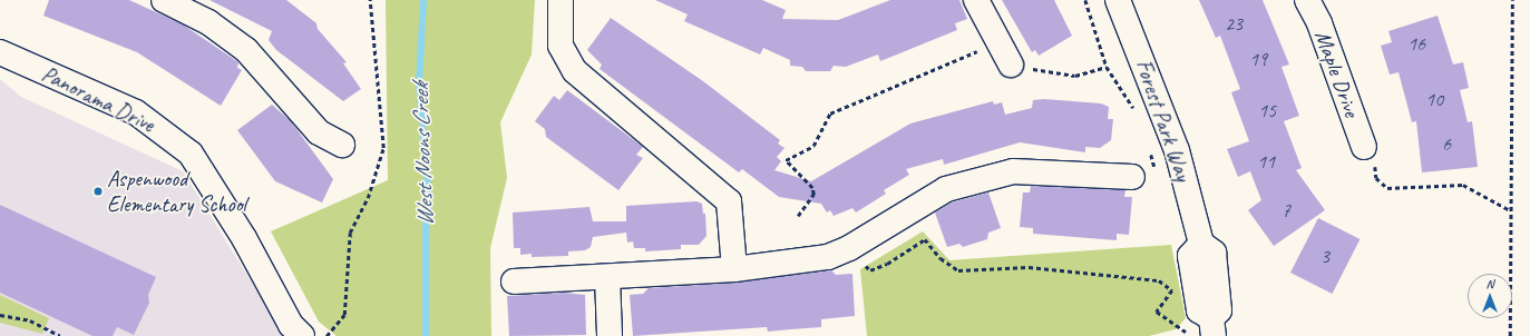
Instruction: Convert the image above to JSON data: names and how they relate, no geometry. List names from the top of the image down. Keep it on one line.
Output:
{"streets":{"street":["Maple Drive","Panorama Drive","Forest Park Way"]},"water":["West Noons Creek"],"places":["Aspenwood Elementary School"],"house_numbers":["23","16","19","10","15","6","11","7","3"],"north":"top"}
